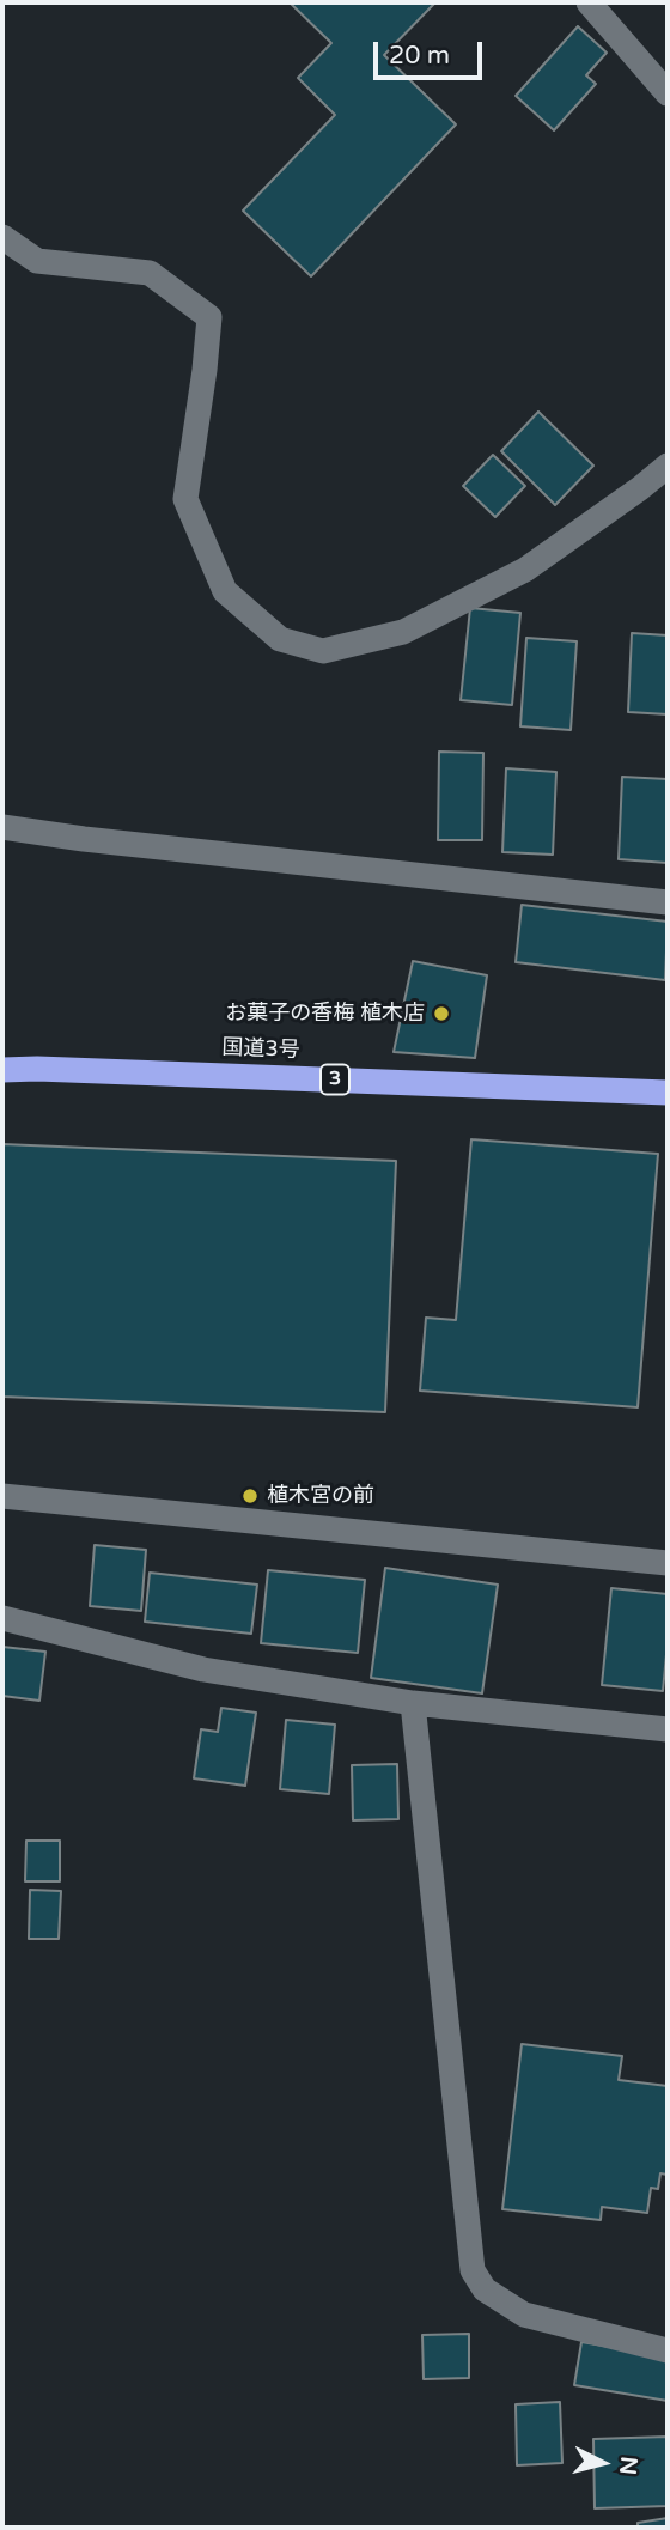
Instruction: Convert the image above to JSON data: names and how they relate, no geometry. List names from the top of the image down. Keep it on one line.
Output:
{"streets":{"highway":["国道3号","3"]},"places":["お菓子の香梅 植木店","植木宮の前"],"scale_bar":"20 m","north":"right"}
